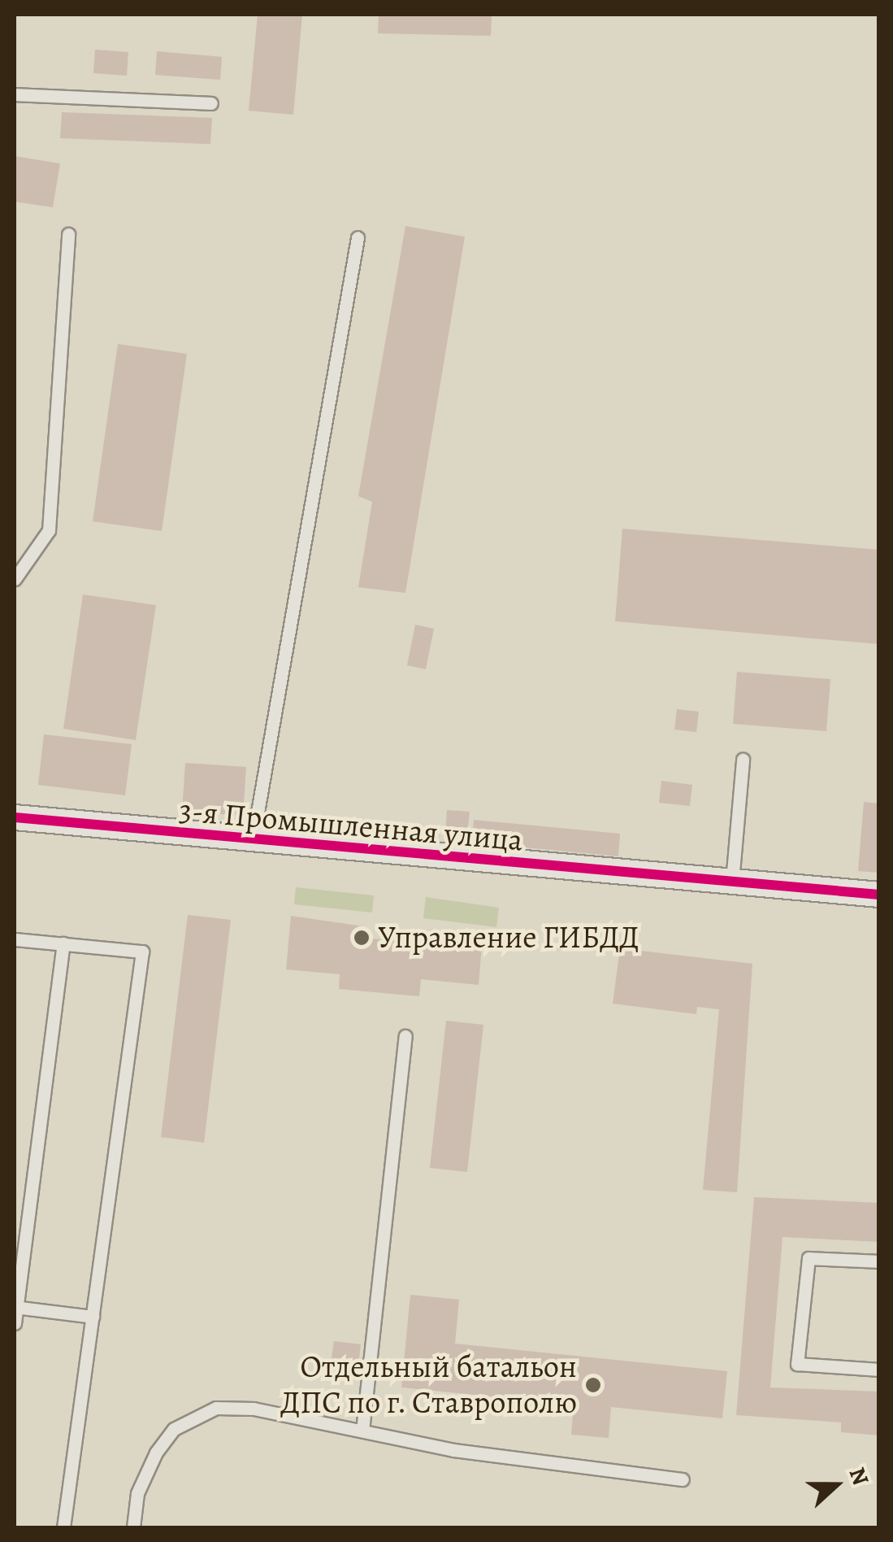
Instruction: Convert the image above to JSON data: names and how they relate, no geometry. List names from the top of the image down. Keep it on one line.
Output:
{"streets":{"street":["3-я Промышленная улица"]},"places":["Управление ГИБДД","Отдельный батальон ДПС по г. Ставрополю"],"north":"right"}
